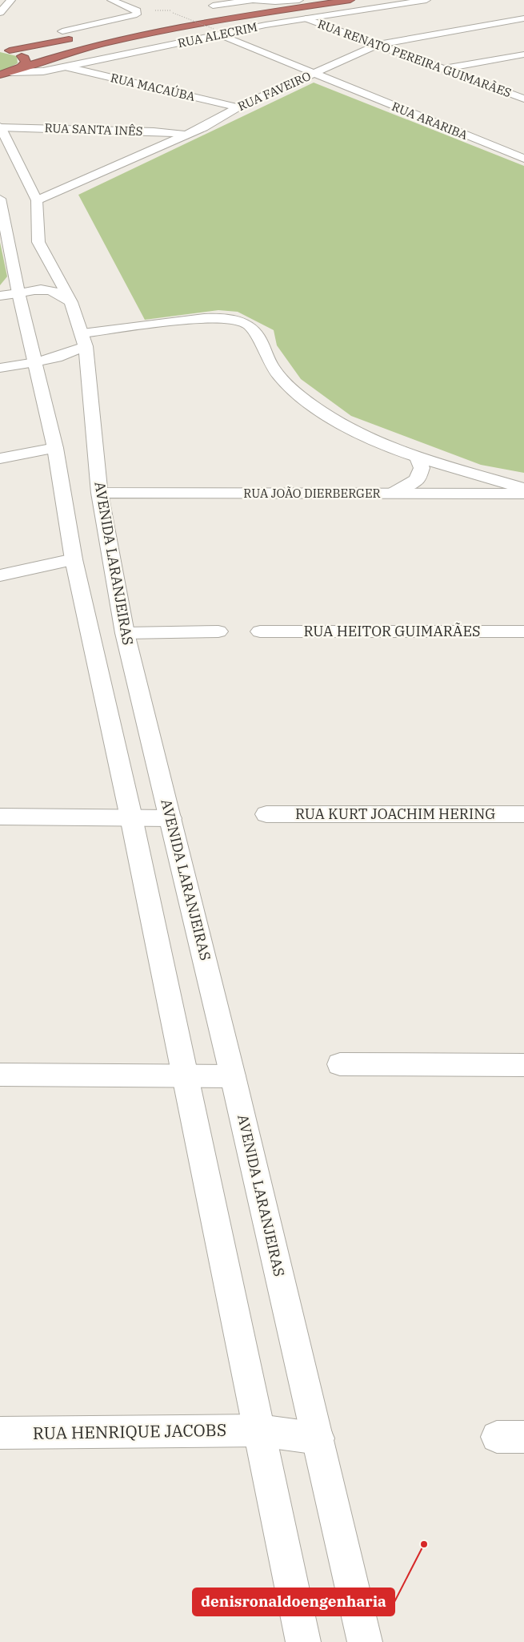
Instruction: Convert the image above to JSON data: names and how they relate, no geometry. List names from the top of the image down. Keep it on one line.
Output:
{"streets":{"street":["RUA ALECRIM","RUA RENATO PEREIRA GUIMARÃES","RUA MACAÚBA","RUA FAVEIRO","RUA ARARIBA","RUA SANTA INÊS","RUA JOÃO DIERBERGER","AVENIDA LARANJEIRAS","RUA HEITOR GUIMARÃES","RUA KURT JOACHIM HERING","RUA HENRIQUE JACOBS"]},"crossings":[["RUA ALECRIM","RUA RENATO PEREIRA GUIMARÃES"],["RUA ALECRIM","RUA MACAÚBA"],["RUA ALECRIM","RUA ARARIBA"],["RUA RENATO PEREIRA GUIMARÃES","RUA FAVEIRO"],["RUA MACAÚBA","RUA FAVEIRO"],["RUA FAVEIRO","RUA ARARIBA"],["RUA FAVEIRO","RUA SANTA INÊS"],["RUA FAVEIRO","AVENIDA LARANJEIRAS"],["RUA SANTA INÊS","AVENIDA LARANJEIRAS"],["RUA JOÃO DIERBERGER","AVENIDA LARANJEIRAS"],["AVENIDA LARANJEIRAS","RUA HENRIQUE JACOBS"]],"places":["denisronaldoengenharia"]}
